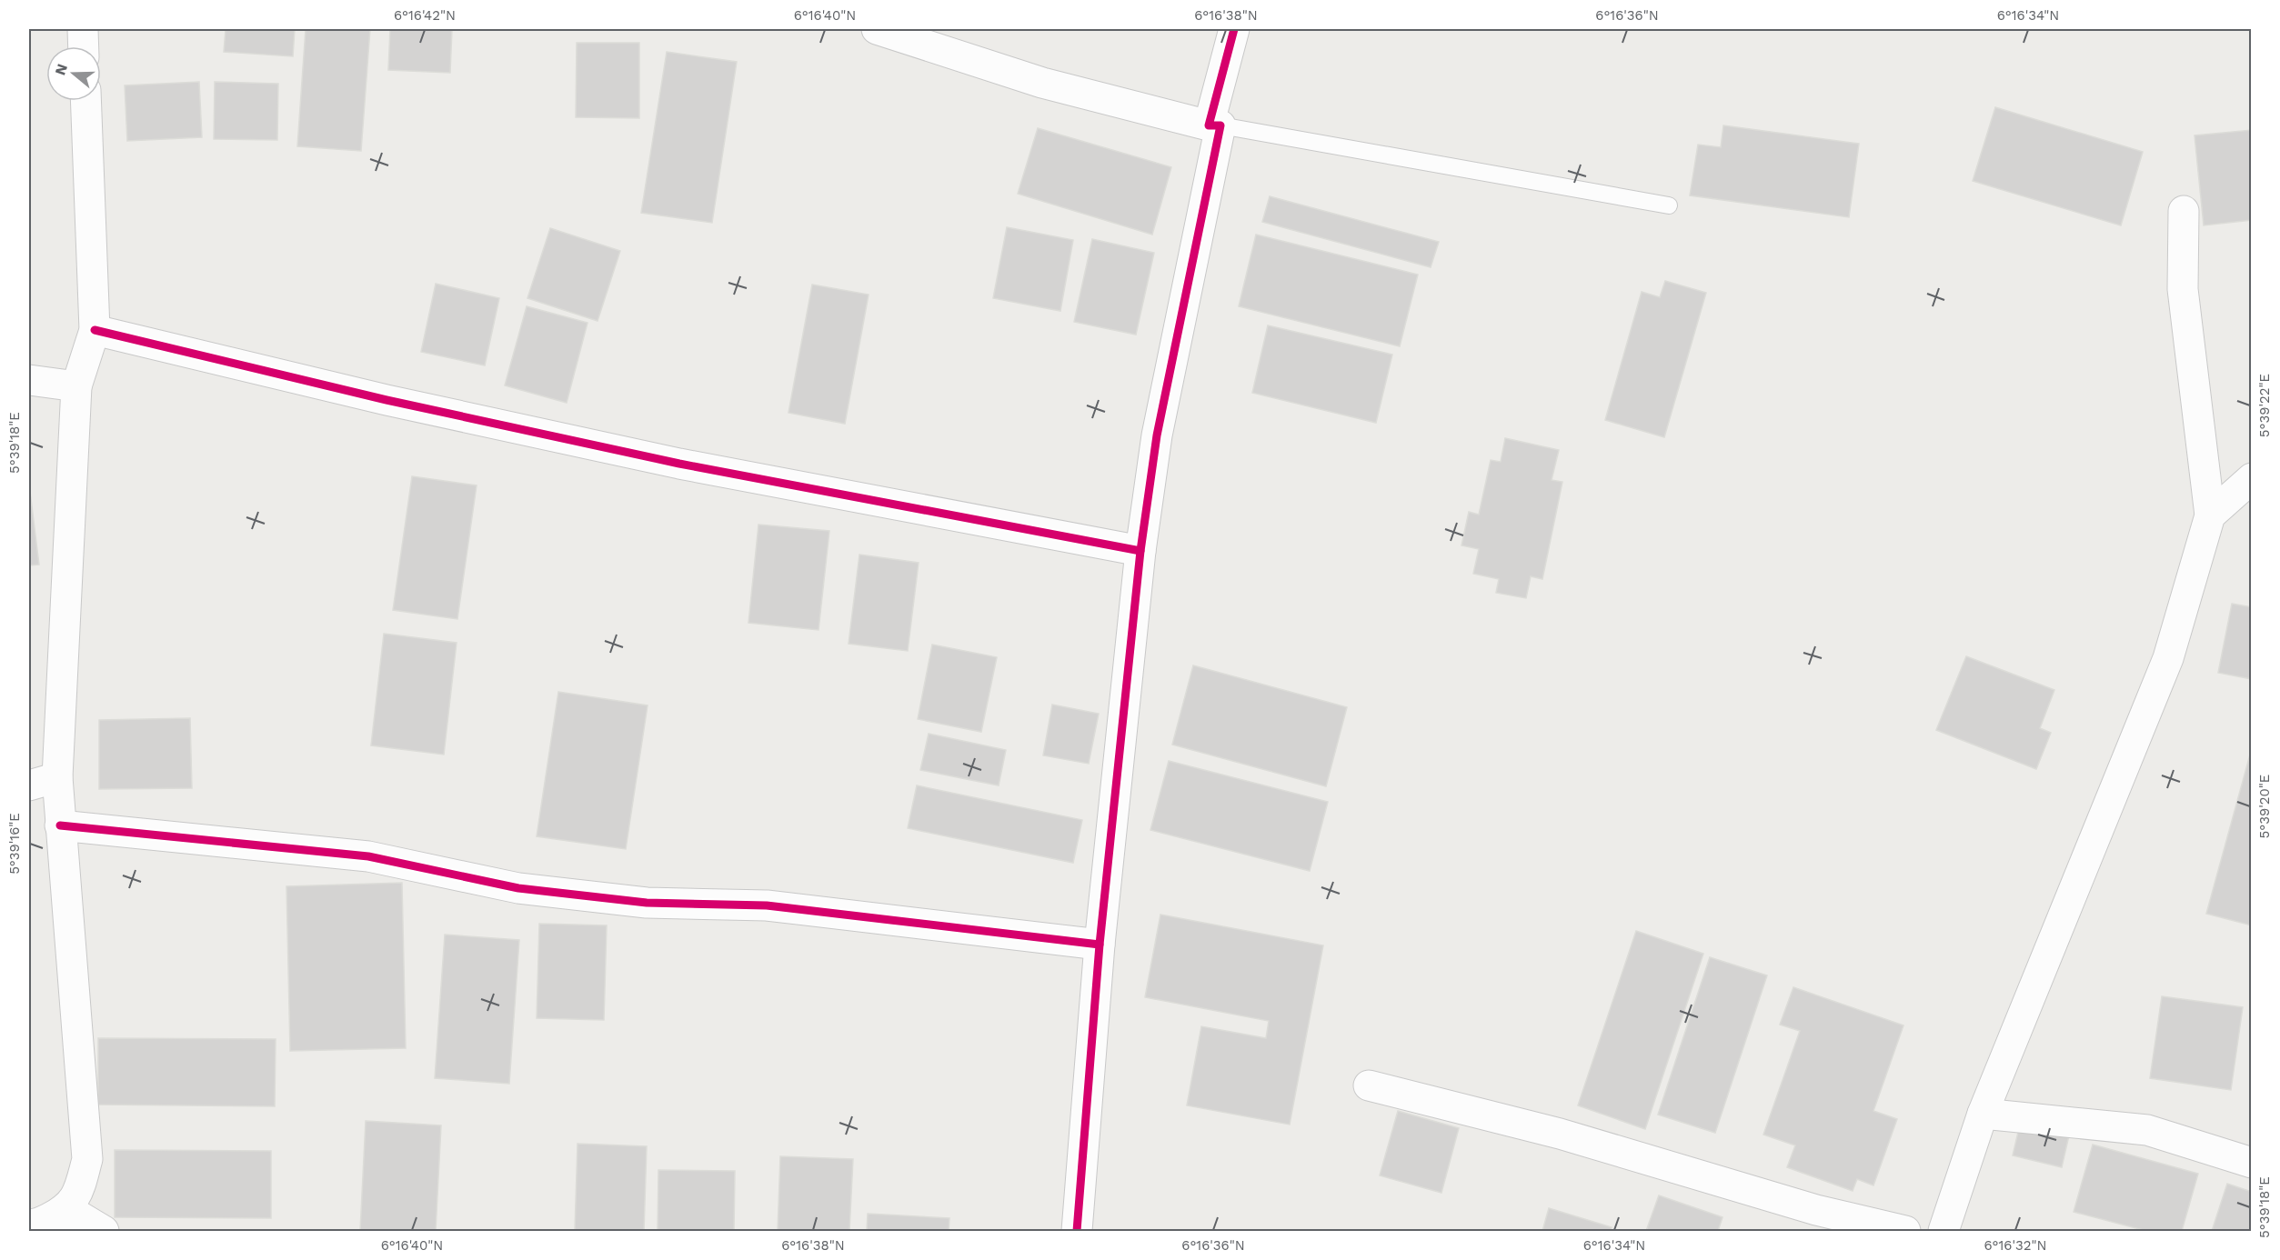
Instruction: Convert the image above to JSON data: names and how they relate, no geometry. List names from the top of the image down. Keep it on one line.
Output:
{"north":"left","coordinates":["6°16'42\"N","6°16'40\"N","6°16'38\"N","6°16'36\"N","6°16'34\"N","5°39'22\"E","5°39'18\"E","5°39'20\"E","5°39'16\"E","6°16'32\"N"]}
